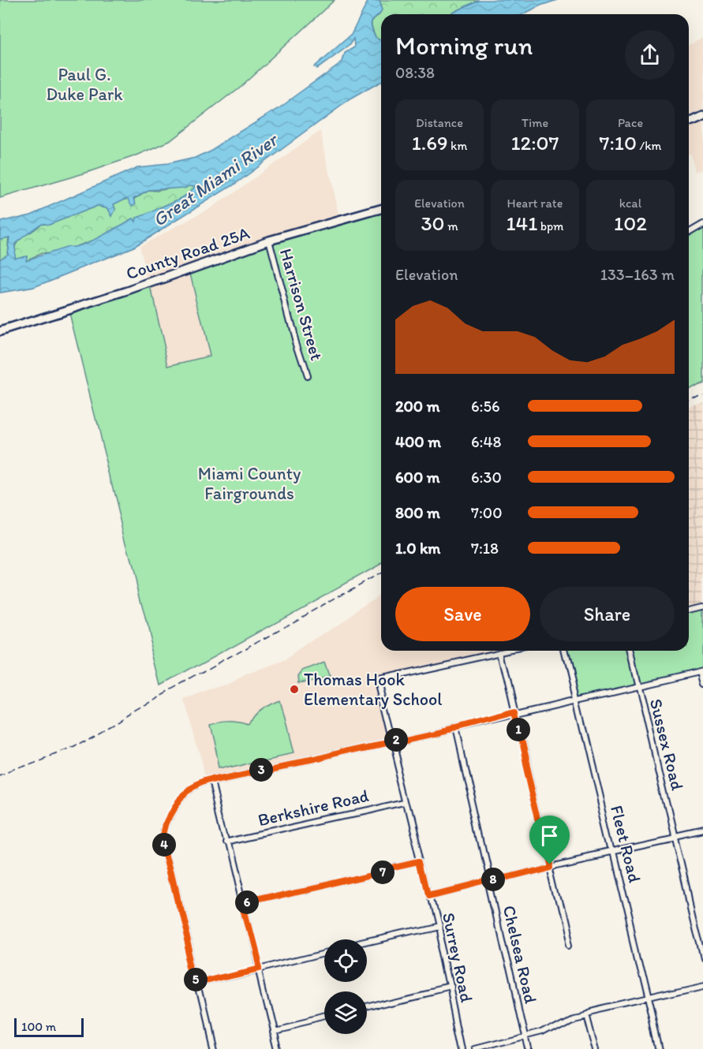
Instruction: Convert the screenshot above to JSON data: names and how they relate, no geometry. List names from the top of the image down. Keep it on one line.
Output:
{"streets":{"main road":["County Road 25A"],"street":["Harrison Street","Sussex Road","Berkshire Road","Fleet Road","Chelsea Road","Surrey Road"]},"crossings":[["County Road 25A","Harrison Street"],["Berkshire Road","Surrey Road"]],"water":["Great Miami River"],"parks":["Paul G. Duke Park","Miami County Fairgrounds"],"places":["Thomas Hook Elementary School"],"scale_bar":"100 m","page":{"heading":["Morning run","08:38"],"stats":[["Distance","1.69 km"],["Time","12:07"],["Pace","7:10 /km"],["Elevation","30 m"],["Heart rate","141 bpm"],["kcal","102"]],"chart":["Elevation","133–163 m"],"list":[{"name":"200 m","note":"6:56"},{"name":"400 m","note":"6:48"},{"name":"600 m","note":"6:30"},{"name":"800 m","note":"7:00"},{"name":"1.0 km","note":"7:18"}],"buttons":["Save","Share"],"pins":["1","2","3","4","7","8","6","5"],"scale":"100 m"}}
